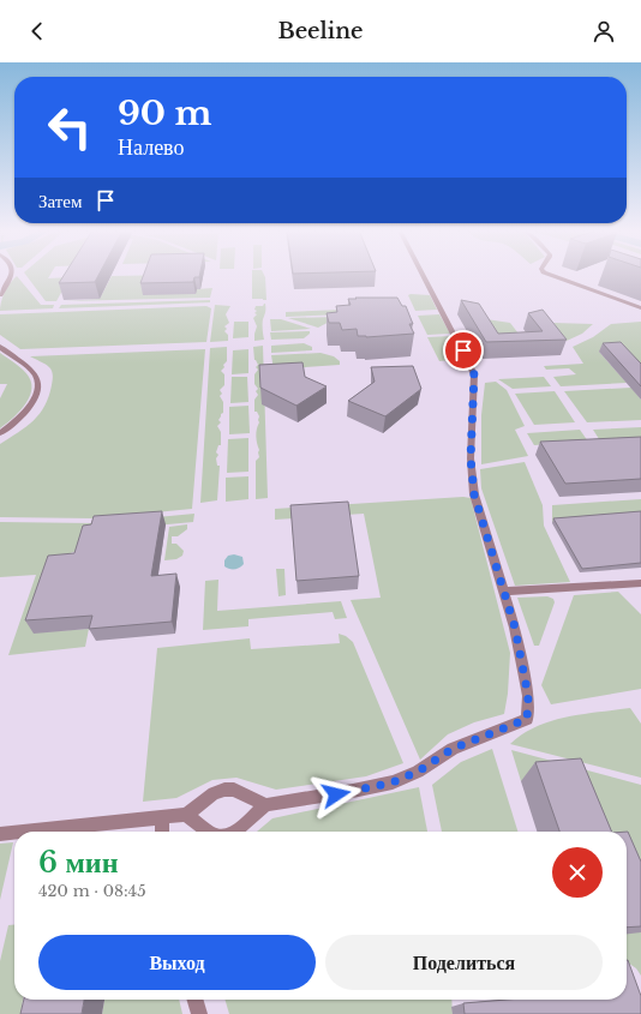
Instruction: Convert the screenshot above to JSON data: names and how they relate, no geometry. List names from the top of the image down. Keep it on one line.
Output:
{"page":{"header":"Beeline","turn":["90 m","Налево"],"then":"Затем","heading":["6 мин","420 m · 08:45"],"buttons":["Выход","Поделиться"]}}
